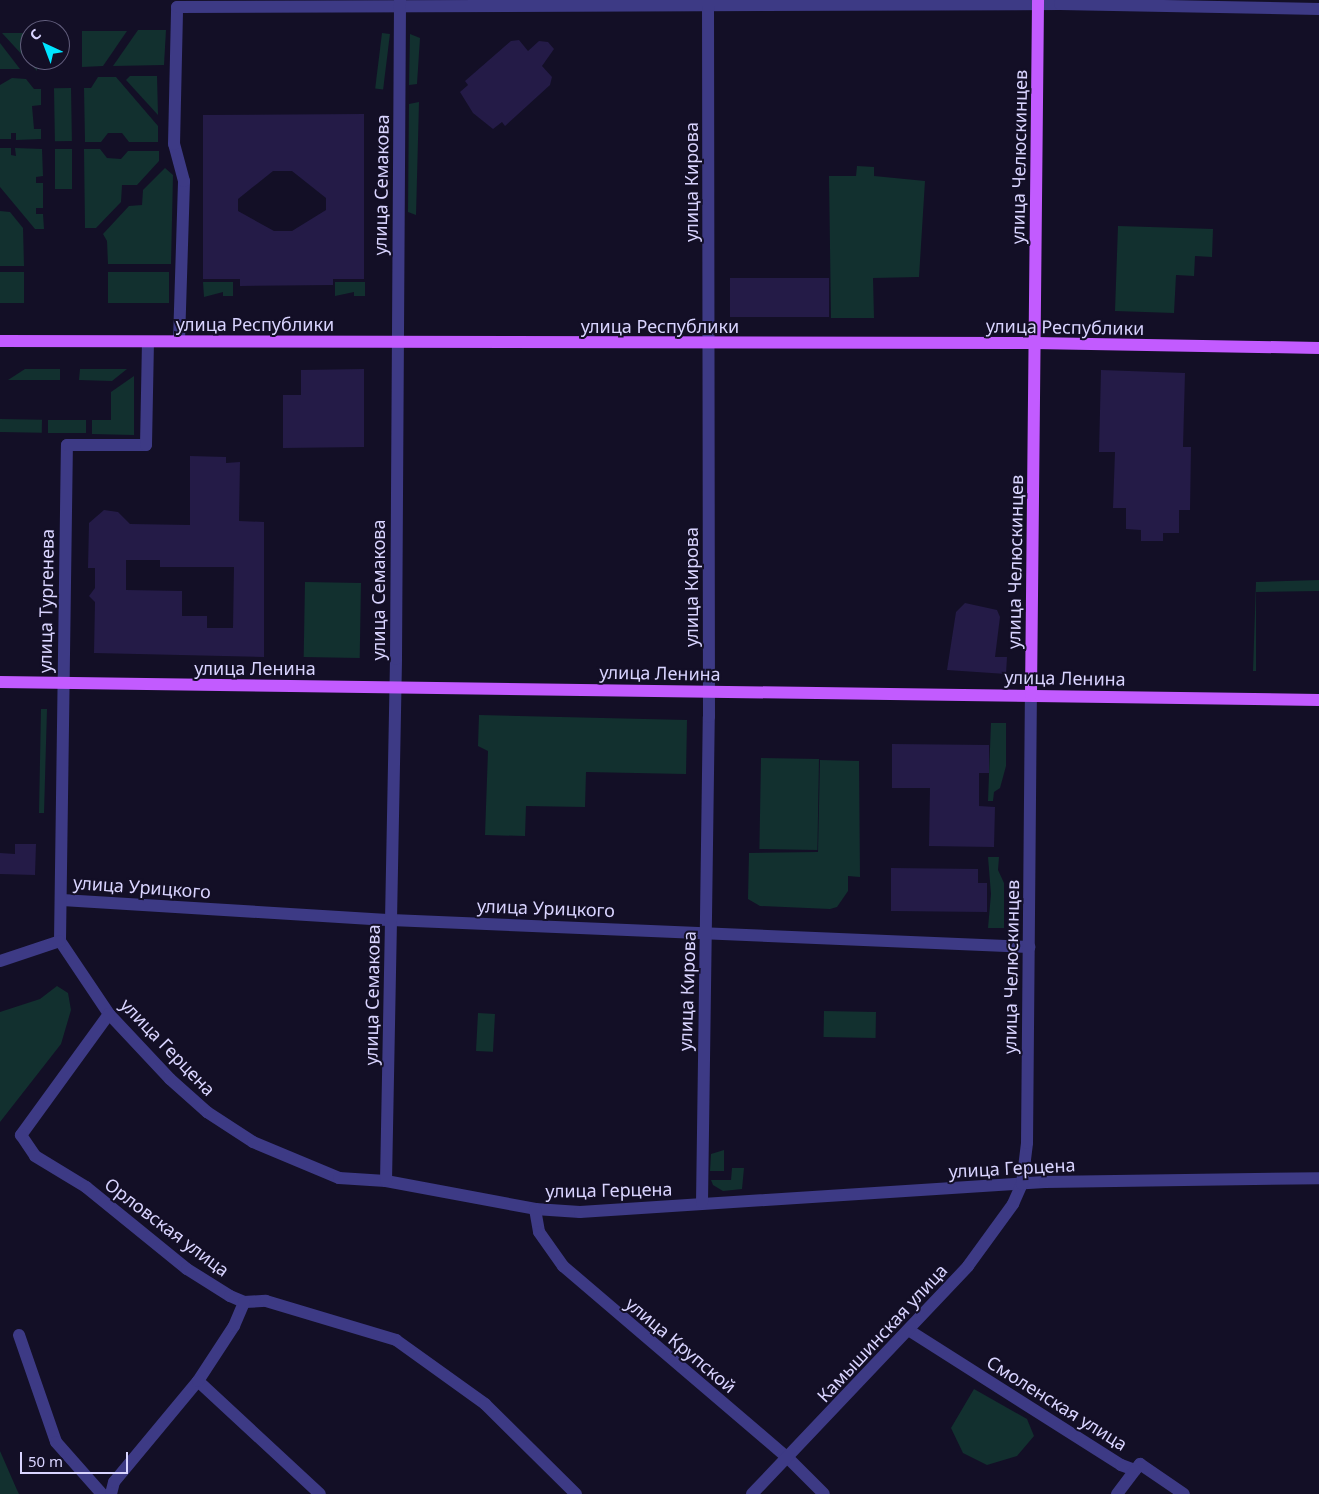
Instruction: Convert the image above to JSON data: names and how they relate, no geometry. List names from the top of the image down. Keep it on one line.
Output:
{"streets":{"main road":["улица Челюскинцев","улица Республики","улица Ленина"],"street":["улица Кирова","улица Семакова","улица Тургенева","улица Урицкого","улица Герцена","Орловская улица","Камышинская улица","улица Крупской","Смоленская улица"]},"crossings":[["улица Челюскинцев","улица Республики"],["улица Челюскинцев","улица Ленина"],["улица Челюскинцев","улица Урицкого"],["улица Челюскинцев","улица Герцена"],["улица Челюскинцев","Камышинская улица"],["улица Кирова","улица Республики"],["улица Кирова","улица Ленина"],["улица Кирова","улица Урицкого"],["улица Кирова","улица Герцена"],["улица Семакова","улица Республики"],["улица Семакова","улица Ленина"],["улица Семакова","улица Урицкого"],["улица Семакова","улица Герцена"],["улица Республики","улица Тургенева"],["улица Тургенева","улица Ленина"],["улица Тургенева","улица Урицкого"],["улица Тургенева","улица Герцена"],["улица Герцена","Орловская улица"],["улица Герцена","Камышинская улица"],["улица Герцена","улица Крупской"],["Камышинская улица","улица Крупской"],["Камышинская улица","Смоленская улица"]],"scale_bar":"50 m","north":"top left"}
